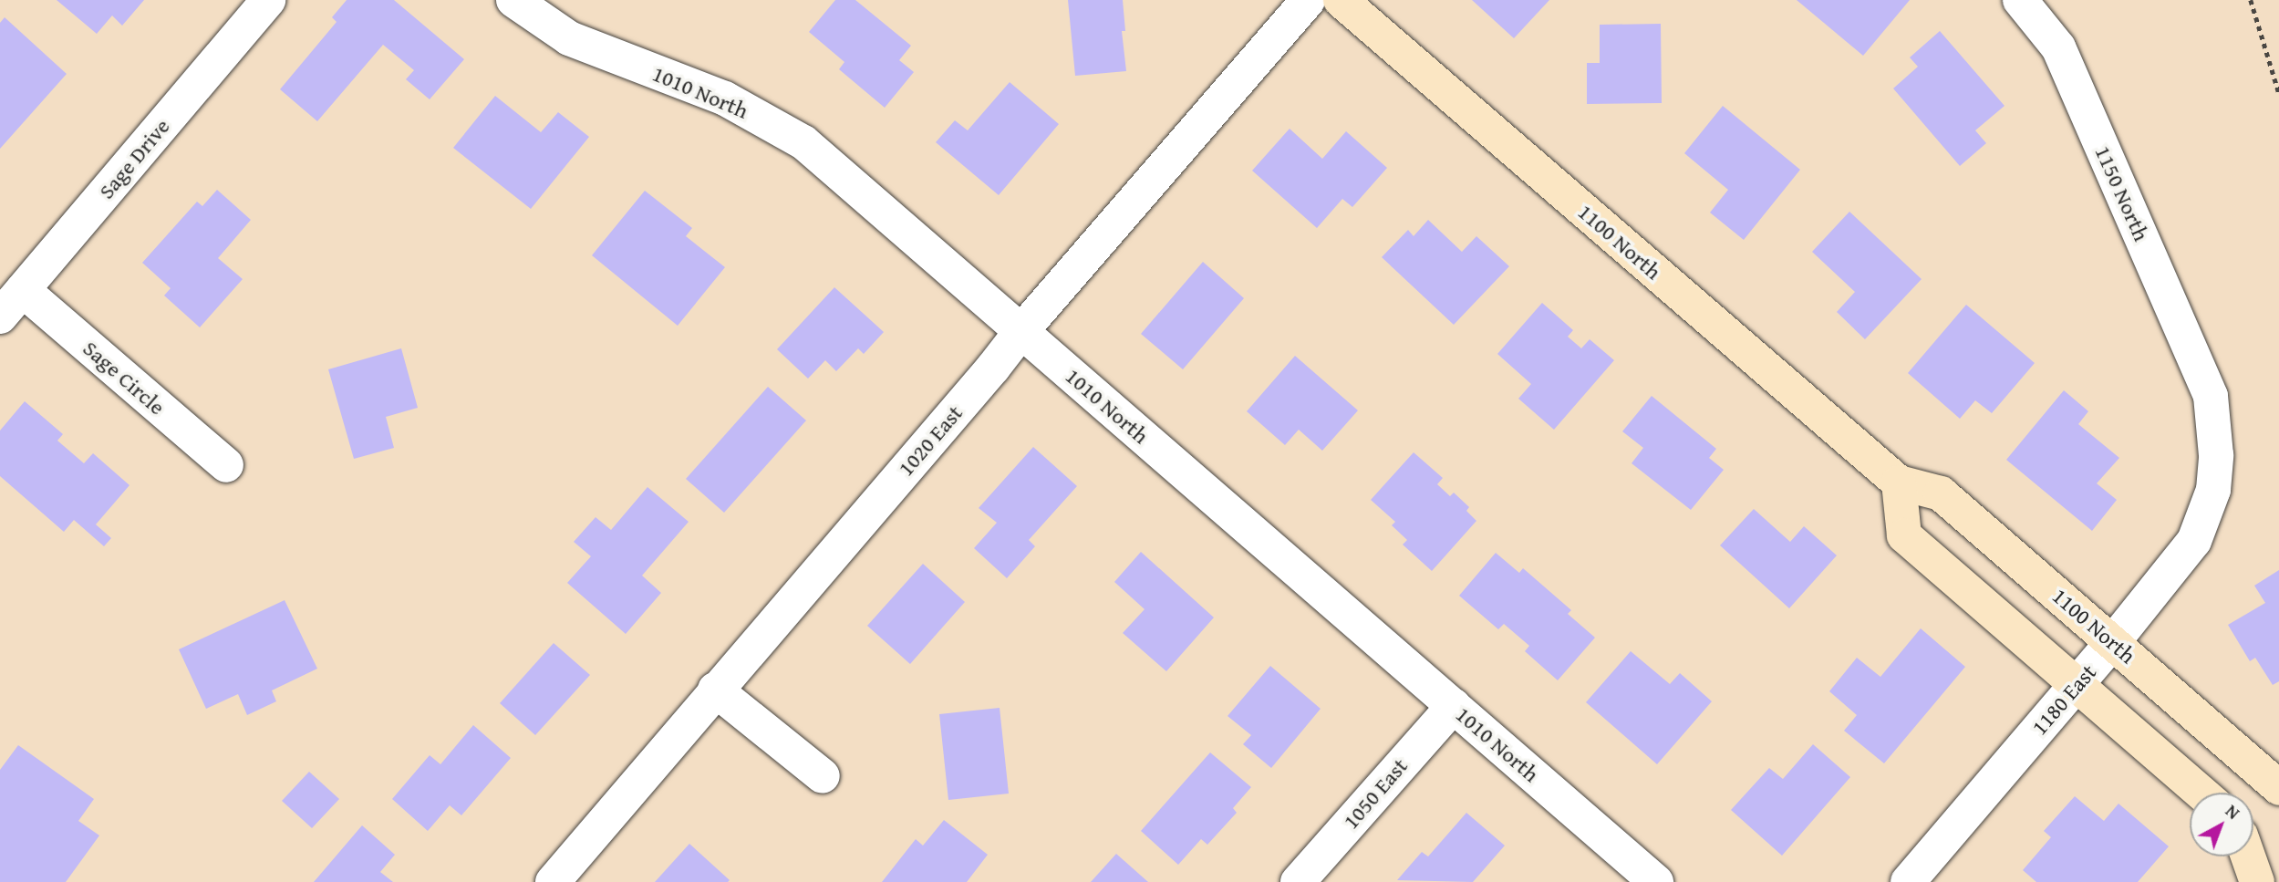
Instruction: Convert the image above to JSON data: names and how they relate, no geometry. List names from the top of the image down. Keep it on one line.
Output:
{"streets":{"street":["1010 North","Sage Drive","1150 North","1100 North","Sage Circle","1020 East","1180 East","1050 East"]},"crossings":[["1010 North","1020 East"],["1010 North","1050 East"],["Sage Drive","Sage Circle"],["1150 North","1180 East"],["1100 North","1180 East"]],"north":"top right"}
